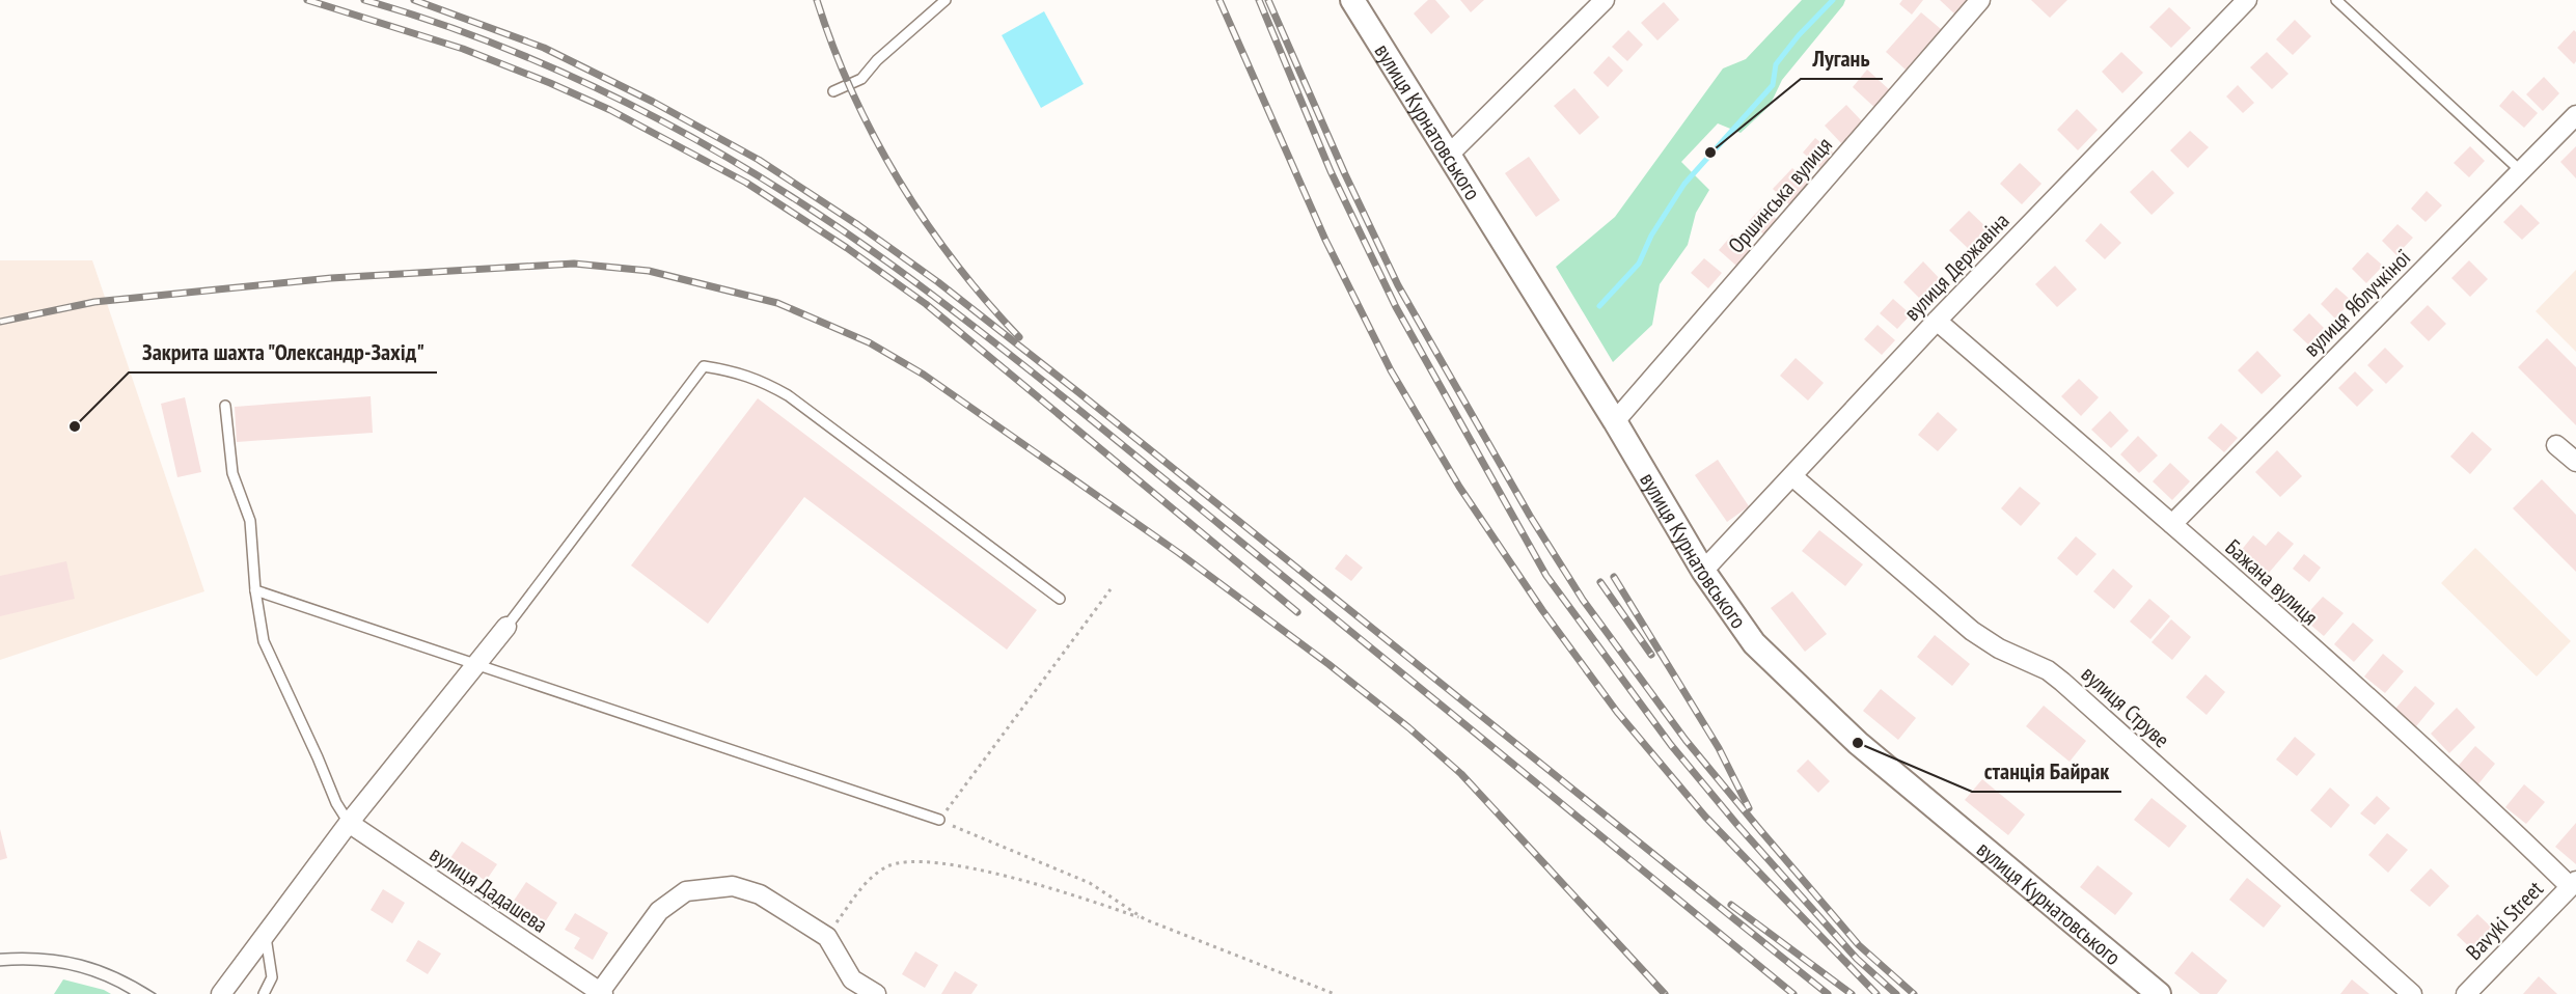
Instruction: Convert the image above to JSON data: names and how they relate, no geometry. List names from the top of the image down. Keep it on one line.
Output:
{"streets":{"street":["вулиця Курнатовського","Оршинська вулиця","вулиця Державіна","вулиця Яблучкіної","Бажана вулиця","вулиця Струве","вулиця Дадашева","Bavyki Street"]},"crossings":[["вулиця Курнатовського","Оршинська вулиця"],["вулиця Курнатовського","вулиця Державіна"],["вулиця Державіна","Бажана вулиця"],["вулиця Державіна","вулиця Струве"],["вулиця Яблучкіної","Бажана вулиця"],["Бажана вулиця","Bavyki Street"]],"places":["Лугань","Закрита шахта \"Олександр-Захід\"","станція Байрак"]}
